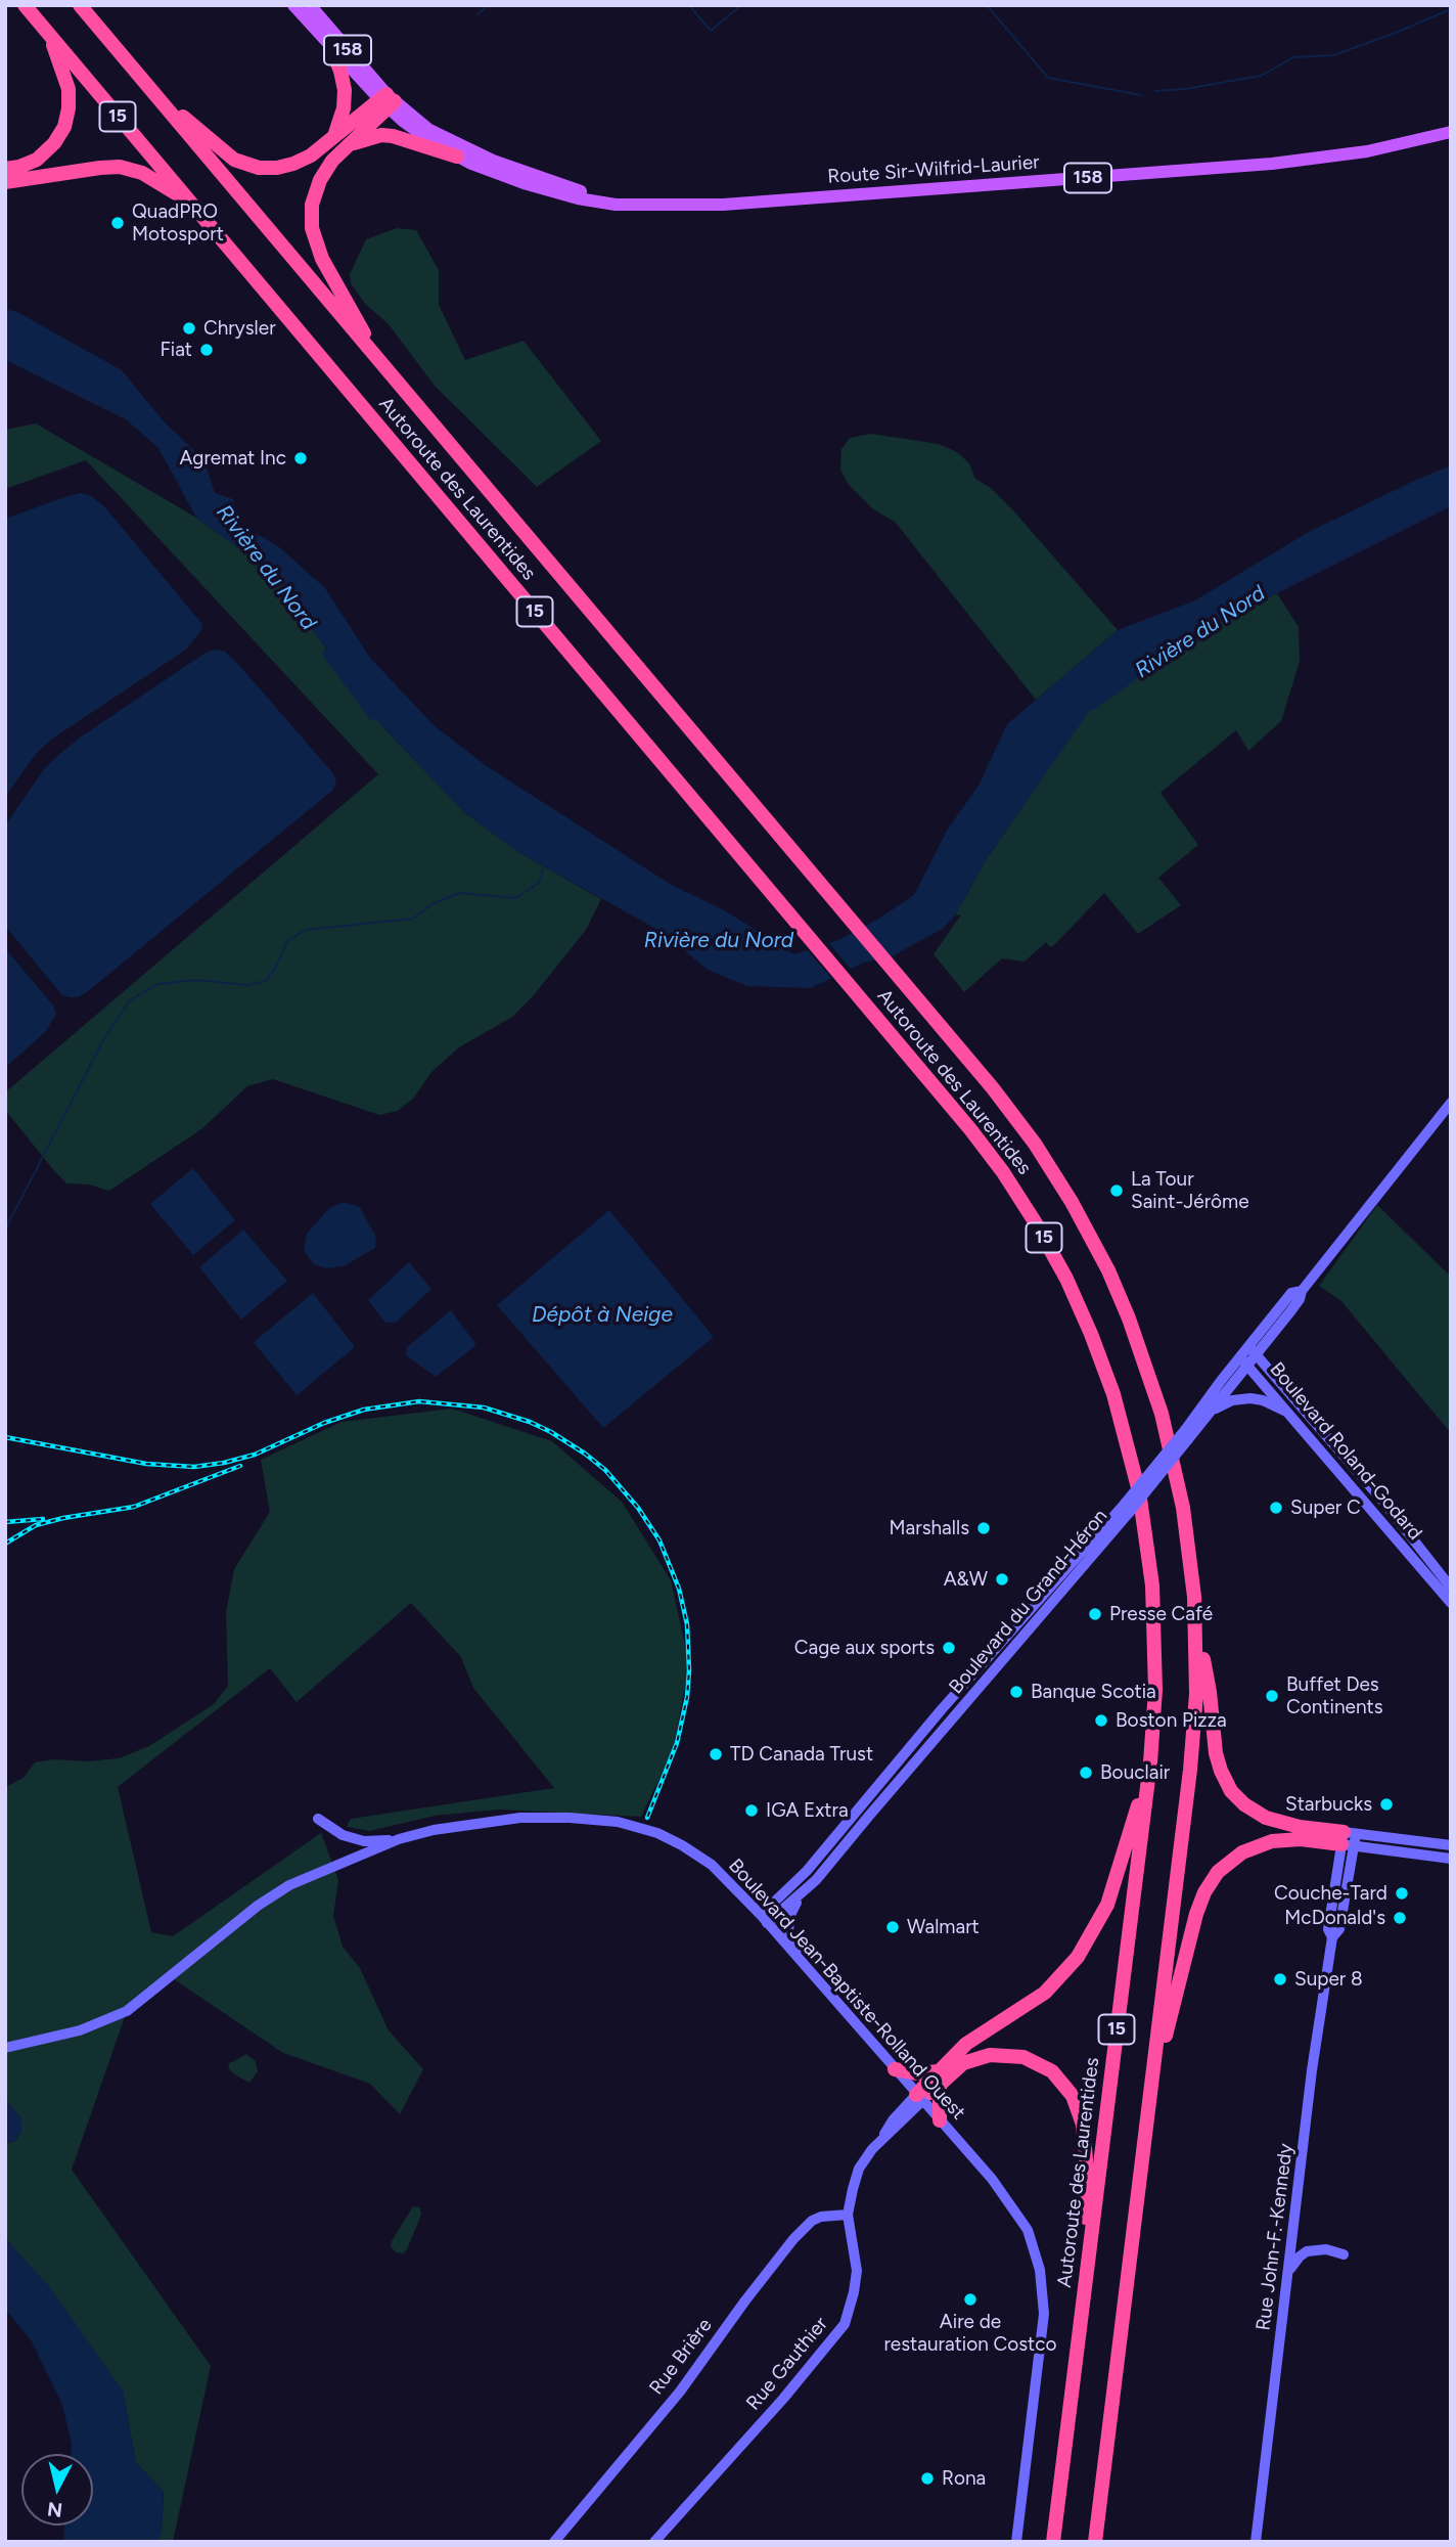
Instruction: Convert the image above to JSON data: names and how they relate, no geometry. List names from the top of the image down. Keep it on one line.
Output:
{"streets":{"highway":["15","Autoroute des Laurentides"],"main road":["158","Route Sir-Wilfrid-Laurier"],"street":["Boulevard Roland-Godard","Boulevard du Grand-Héron","Boulevard Jean-Baptiste-Rolland Ouest","Rue John-F.-Kennedy","Rue Brière","Rue Gauthier"]},"crossings":[["Boulevard Roland-Godard","Boulevard du Grand-Héron"],["Boulevard du Grand-Héron","Boulevard Jean-Baptiste-Rolland Ouest"],["Boulevard Jean-Baptiste-Rolland Ouest","Rue Gauthier"],["Rue Brière","Rue Gauthier"]],"water":["Rivière du Nord","Dépôt à Neige"],"places":["QuadPRO Motosport","Chrysler","Fiat","Agremat Inc","La Tour Saint-Jérôme","Super C","Marshalls","A&W","Presse Café","Cage aux sports","Banque Scotia","Buffet Des Continents","Boston Pizza","TD Canada Trust","Bouclair","Starbucks","IGA Extra","Couche-Tard","McDonald's","Walmart","Super 8","Aire de restauration Costco","Rona"],"north":"bottom"}
